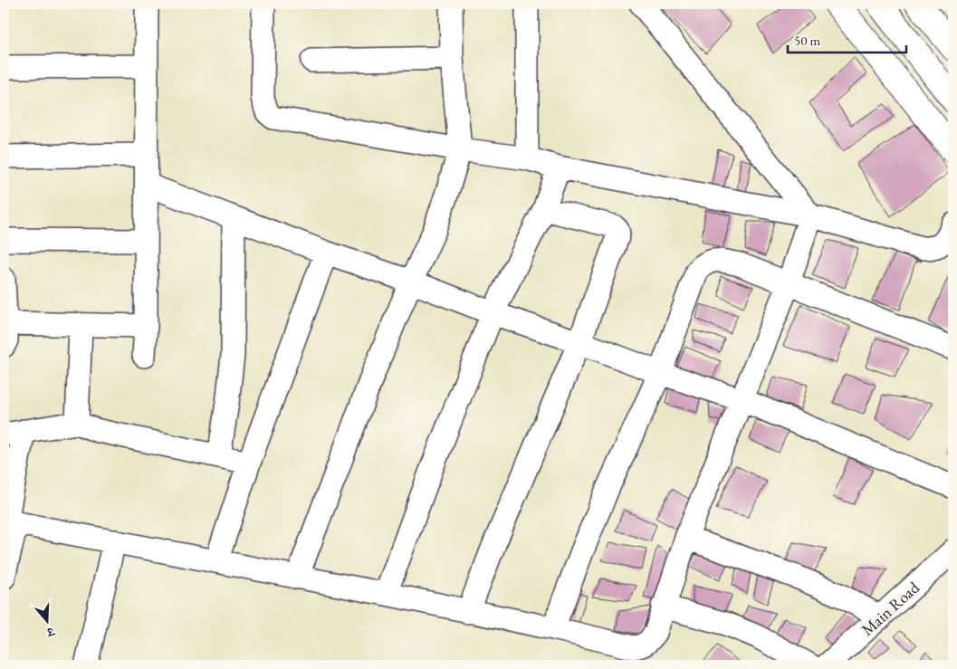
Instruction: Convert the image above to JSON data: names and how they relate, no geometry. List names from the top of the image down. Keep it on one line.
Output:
{"streets":{"street":["Main Road"]},"scale_bar":"50 m","north":"bottom"}
